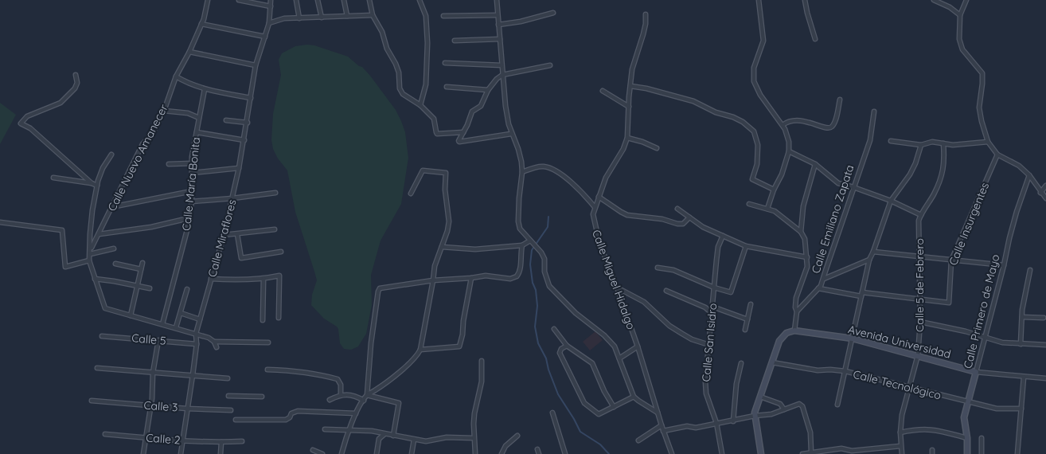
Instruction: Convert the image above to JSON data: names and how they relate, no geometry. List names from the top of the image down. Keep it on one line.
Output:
{"streets":{"street":["Calle Nuevo Amanecer","Calle María Bonita","Calle Emiliano Zapata","Calle Insurgentes","Calle Miraflores","Calle Miguel Hidalgo","Calle 5 de Febrero","Calle Primero de Mayo","Calle 5","Avenida Universidad","Calle San Isidro","Calle Tecnológico","Calle 3","Calle 2"]},"crossings":[["Calle Emiliano Zapata","Calle Insurgentes"],["Calle Insurgentes","Calle 5 de Febrero"],["Calle Miraflores","Calle 5"],["Calle Miraflores","Calle 3"],["Calle Miraflores","Calle 2"],["Calle 5 de Febrero","Avenida Universidad"],["Calle 5 de Febrero","Calle Tecnológico"],["Calle Primero de Mayo","Avenida Universidad"],["Calle Primero de Mayo","Calle Tecnológico"]]}
